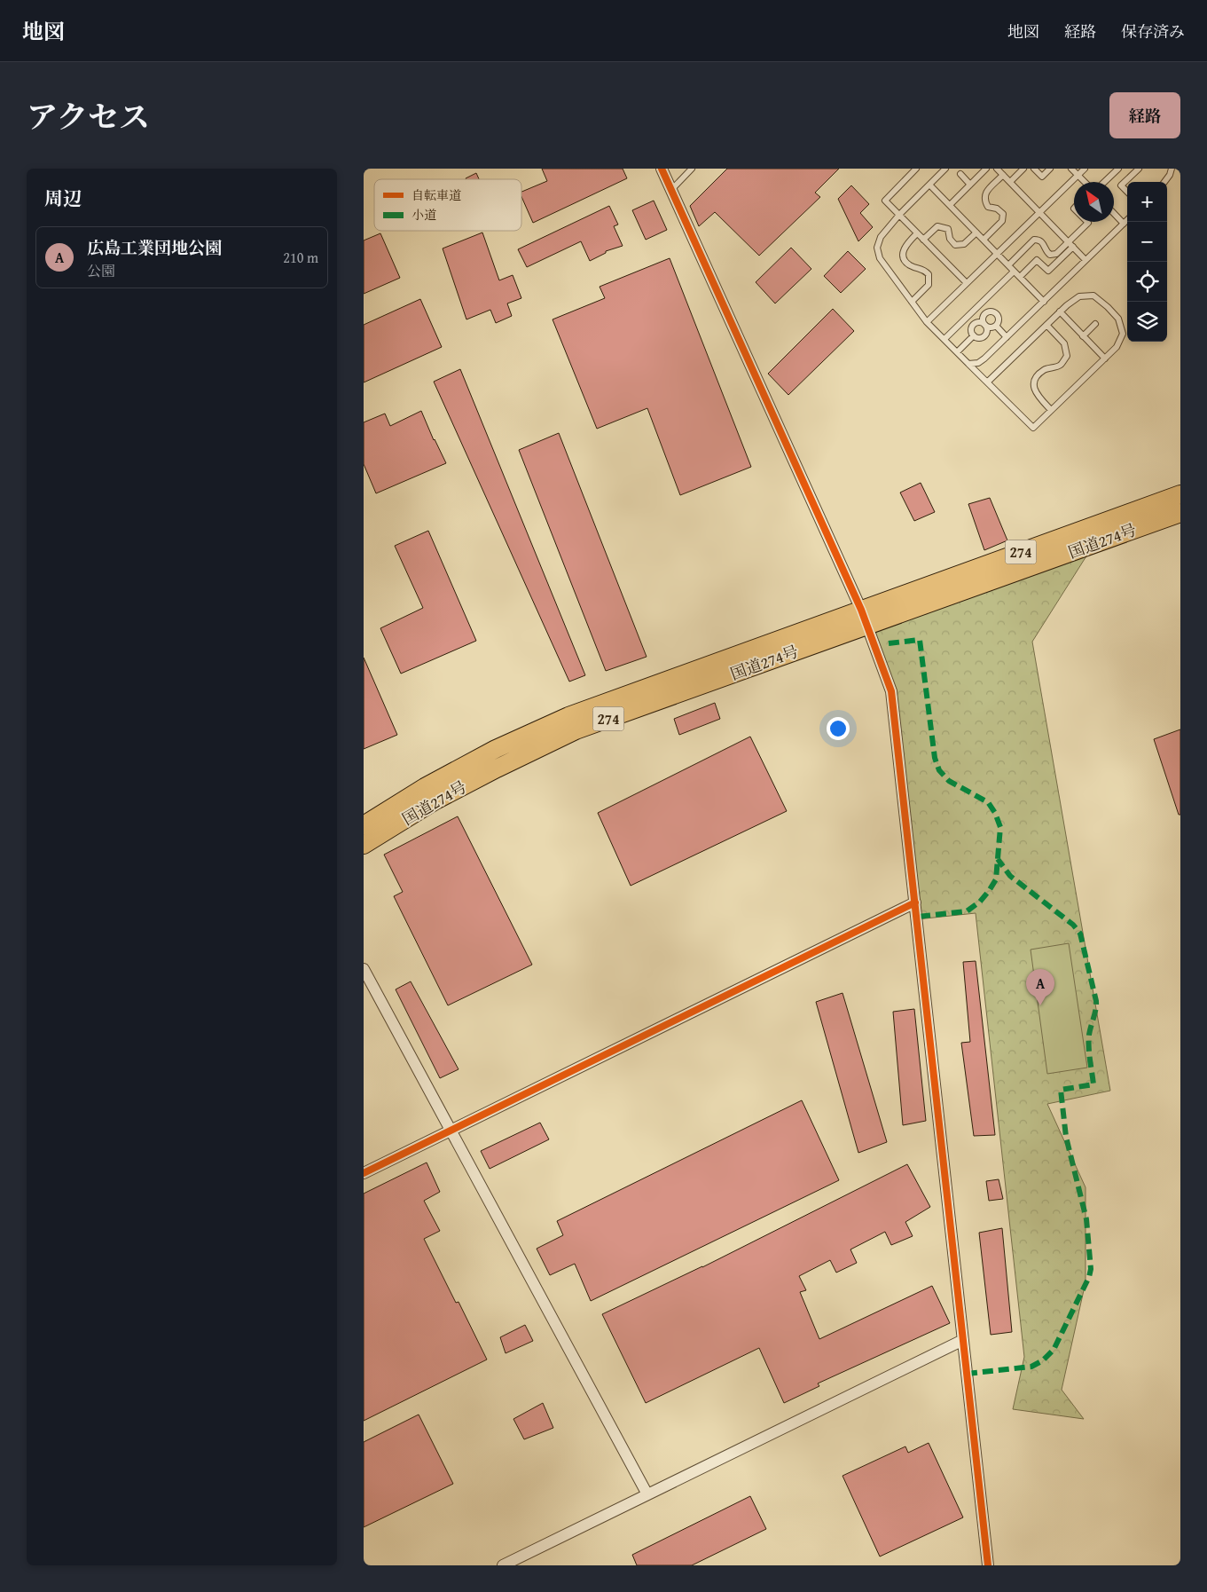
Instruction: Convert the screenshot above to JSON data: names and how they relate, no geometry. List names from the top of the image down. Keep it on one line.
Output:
{"streets":{"highway":["国道274号","274"]},"legend":["自転車道","小道"],"north":"top left","page":{"header":"地図","nav":["地図","経路","保存済み"],"title":"アクセス","buttons":"経路","heading":"周辺","map_buttons":["+","−"],"list":[{"mark":"A","name":"広島工業団地公園","note":"公園","value":"210 m"}],"pins":"A"}}
